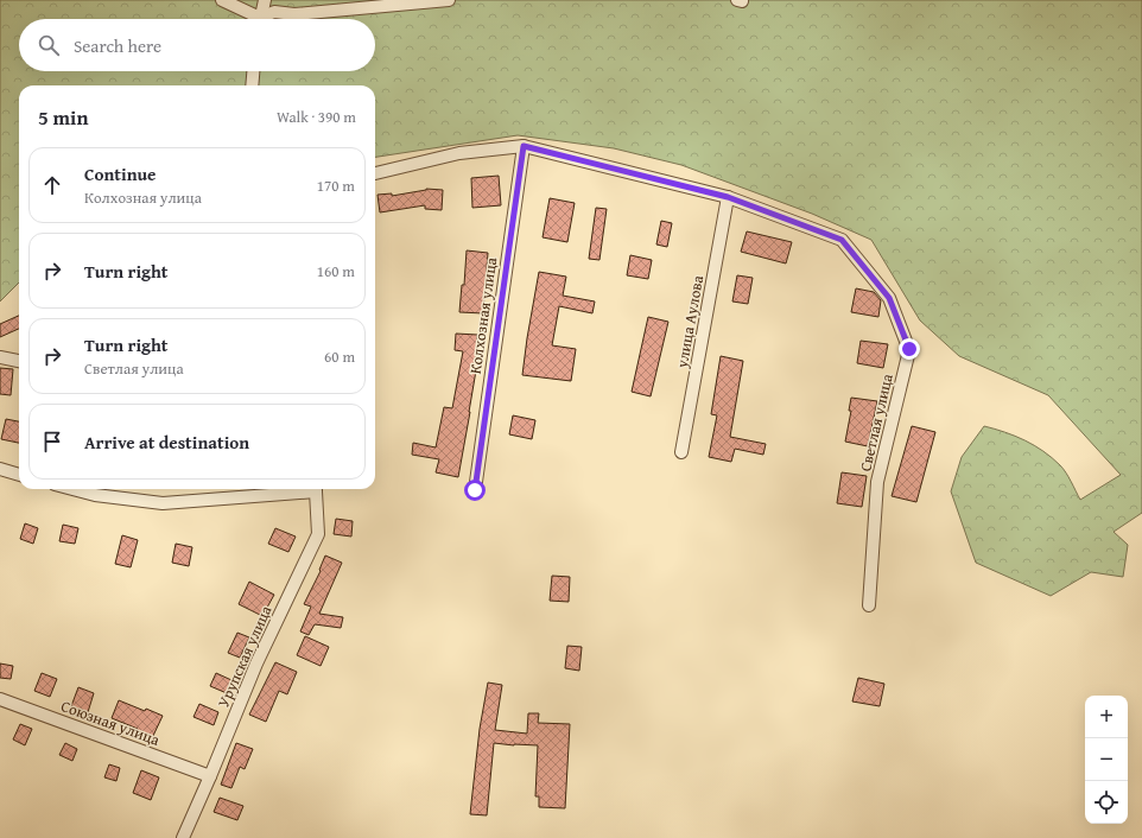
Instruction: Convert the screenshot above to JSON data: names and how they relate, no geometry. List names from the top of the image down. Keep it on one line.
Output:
{"streets":{"street":["Колхозная улица","улица Аулова","Светлая улица","Урупская улица","Союзная улица"]},"crossings":[["улица Аулова","Светлая улица"],["Урупская улица","Союзная улица"]],"page":{"search":"Search here","heading":["5 min","Walk · 390 m"],"list":[["Continue","Колхозная улица","170 m"],["Turn right","160 m"],["Turn right","Светлая улица","60 m"],"Arrive at destination"],"map_buttons":["+","−"]}}
